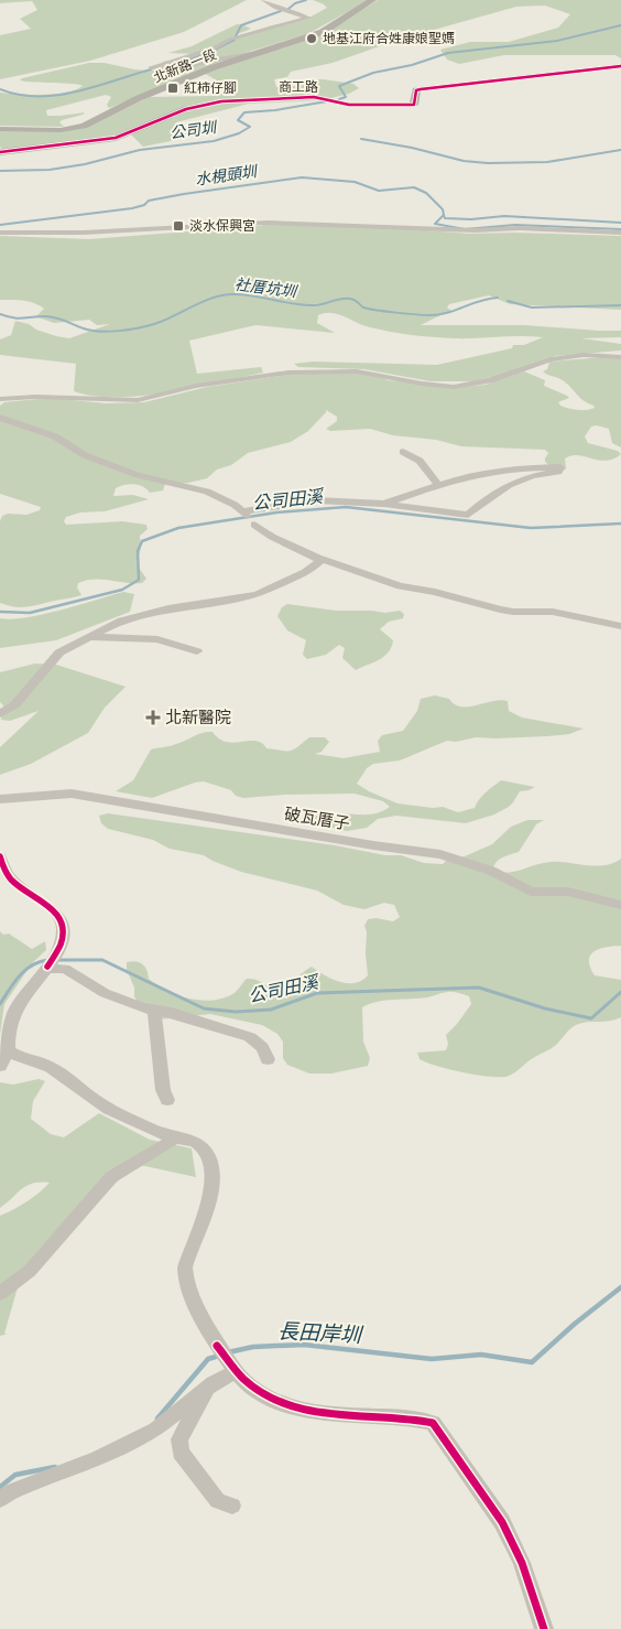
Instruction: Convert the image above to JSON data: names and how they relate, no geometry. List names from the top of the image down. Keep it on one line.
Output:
{"streets":{"street":["北新路一段","商工路","破瓦厝子"]},"water":["公司圳","水梘頭圳","社厝坑圳","公司田溪","長田岸圳"],"places":{"other":["地基江府合姓康娘聖媽"],"transit":["紅柿仔腳","淡水保興宮"],"health":["北新醫院"]}}
